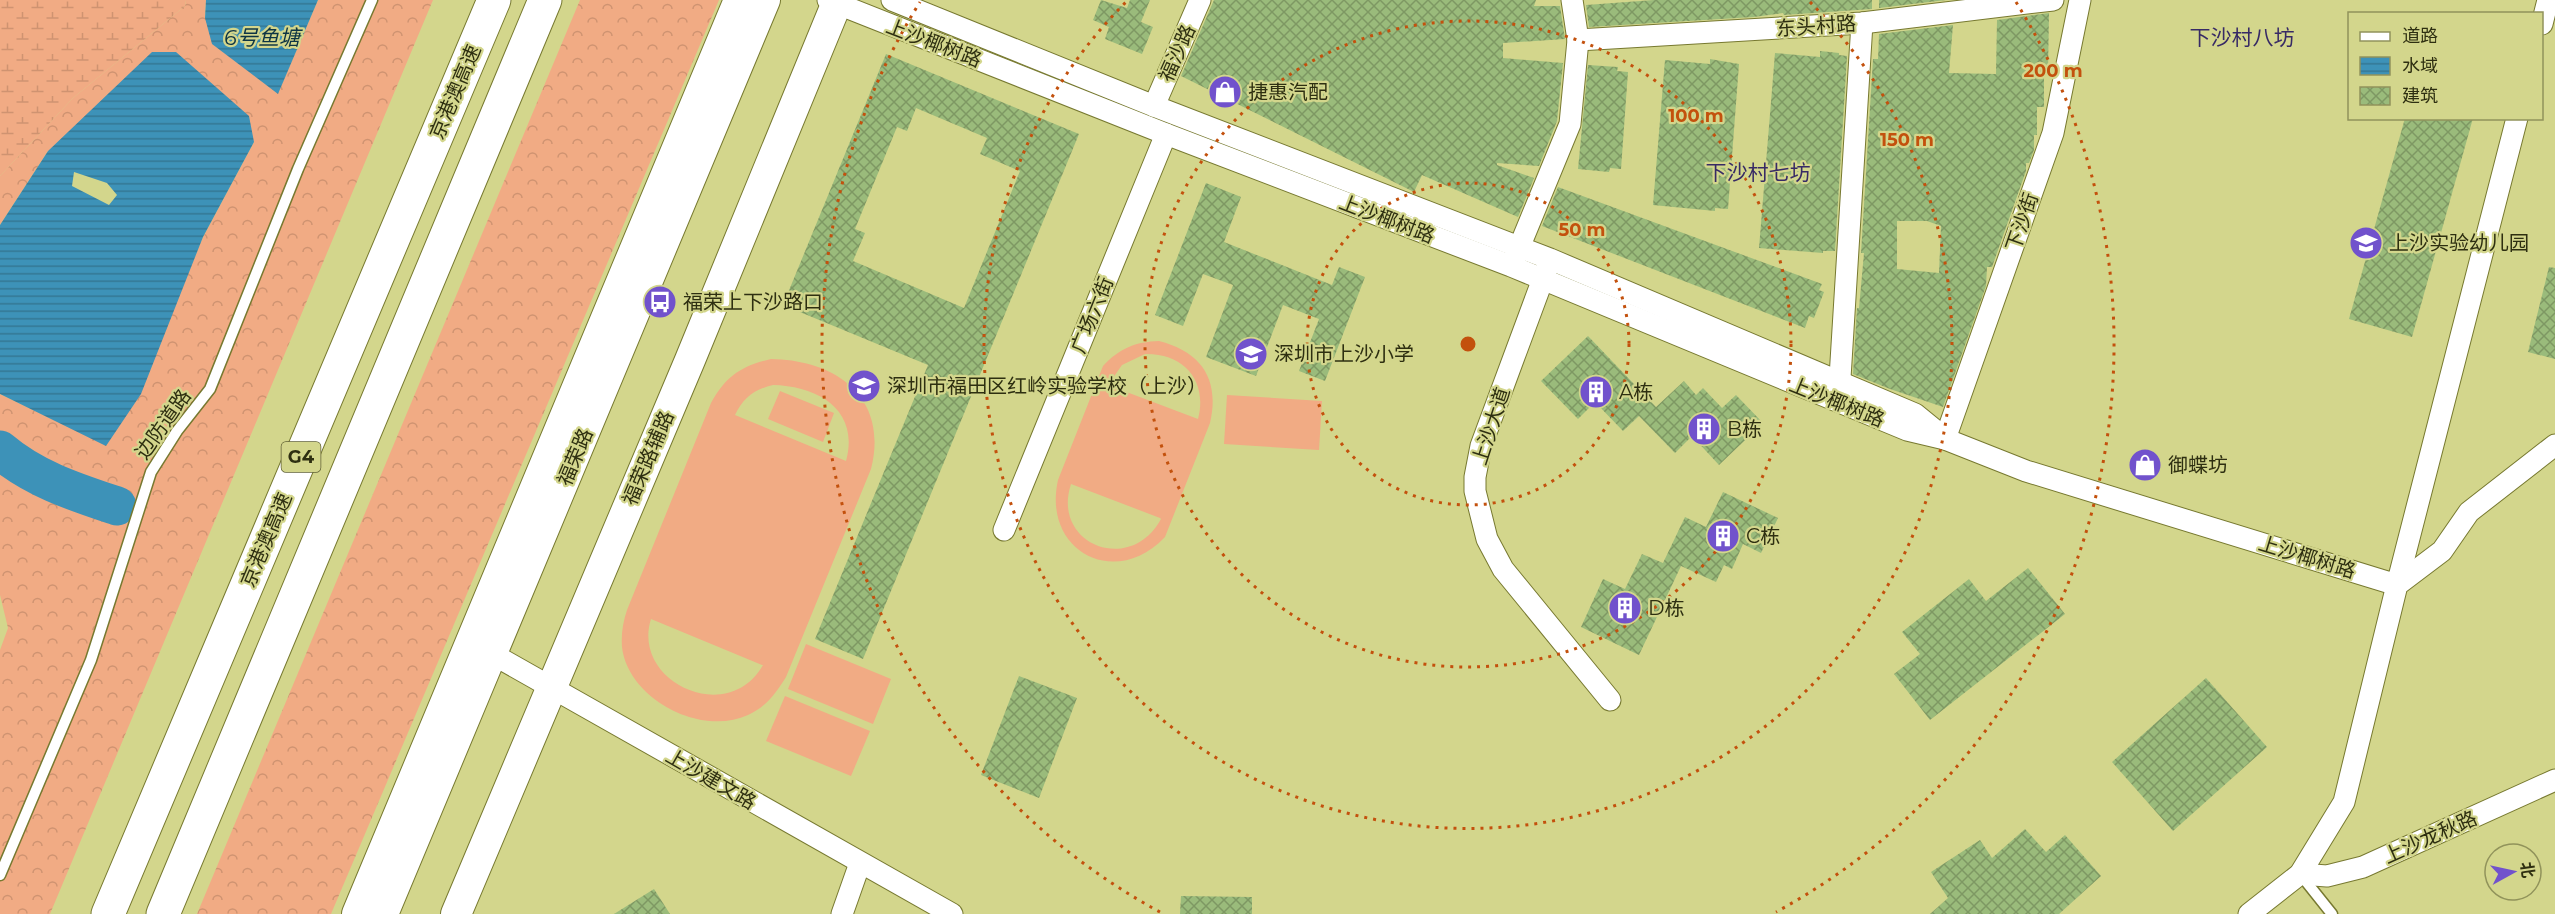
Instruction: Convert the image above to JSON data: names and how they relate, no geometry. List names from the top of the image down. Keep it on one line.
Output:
{"streets":{"highway":["京港澳高速","G4"],"main road":["福荣路","福荣路辅路"],"street":["东头村路","上沙椰树路","福沙路","下沙街","广场六街","上沙大道","上沙建文路","上沙龙秋路"],"lane":["边防道路"]},"crossings":[["上沙椰树路","福沙路"],["上沙椰树路","下沙街"],["上沙椰树路","广场六街"],["上沙椰树路","上沙大道"],["上沙椰树路","福荣路辅路"],["福荣路","上沙建文路"],["福荣路辅路","上沙建文路"]],"districts":["下沙村八坊","下沙村七坊"],"water":["6号鱼塘"],"places":{"shop":["捷惠汽配","御蝶坊"],"school or university":["上沙实验幼儿园","深圳市上沙小学","深圳市福田区红岭实验学校（上沙）"],"bus stop":["福荣上下沙路口"],"building":["A栋","B栋","C栋","D栋"]},"legend":["道路","水域","建筑"],"north":"right","rings":["200 m","100 m","150 m","50 m"]}
